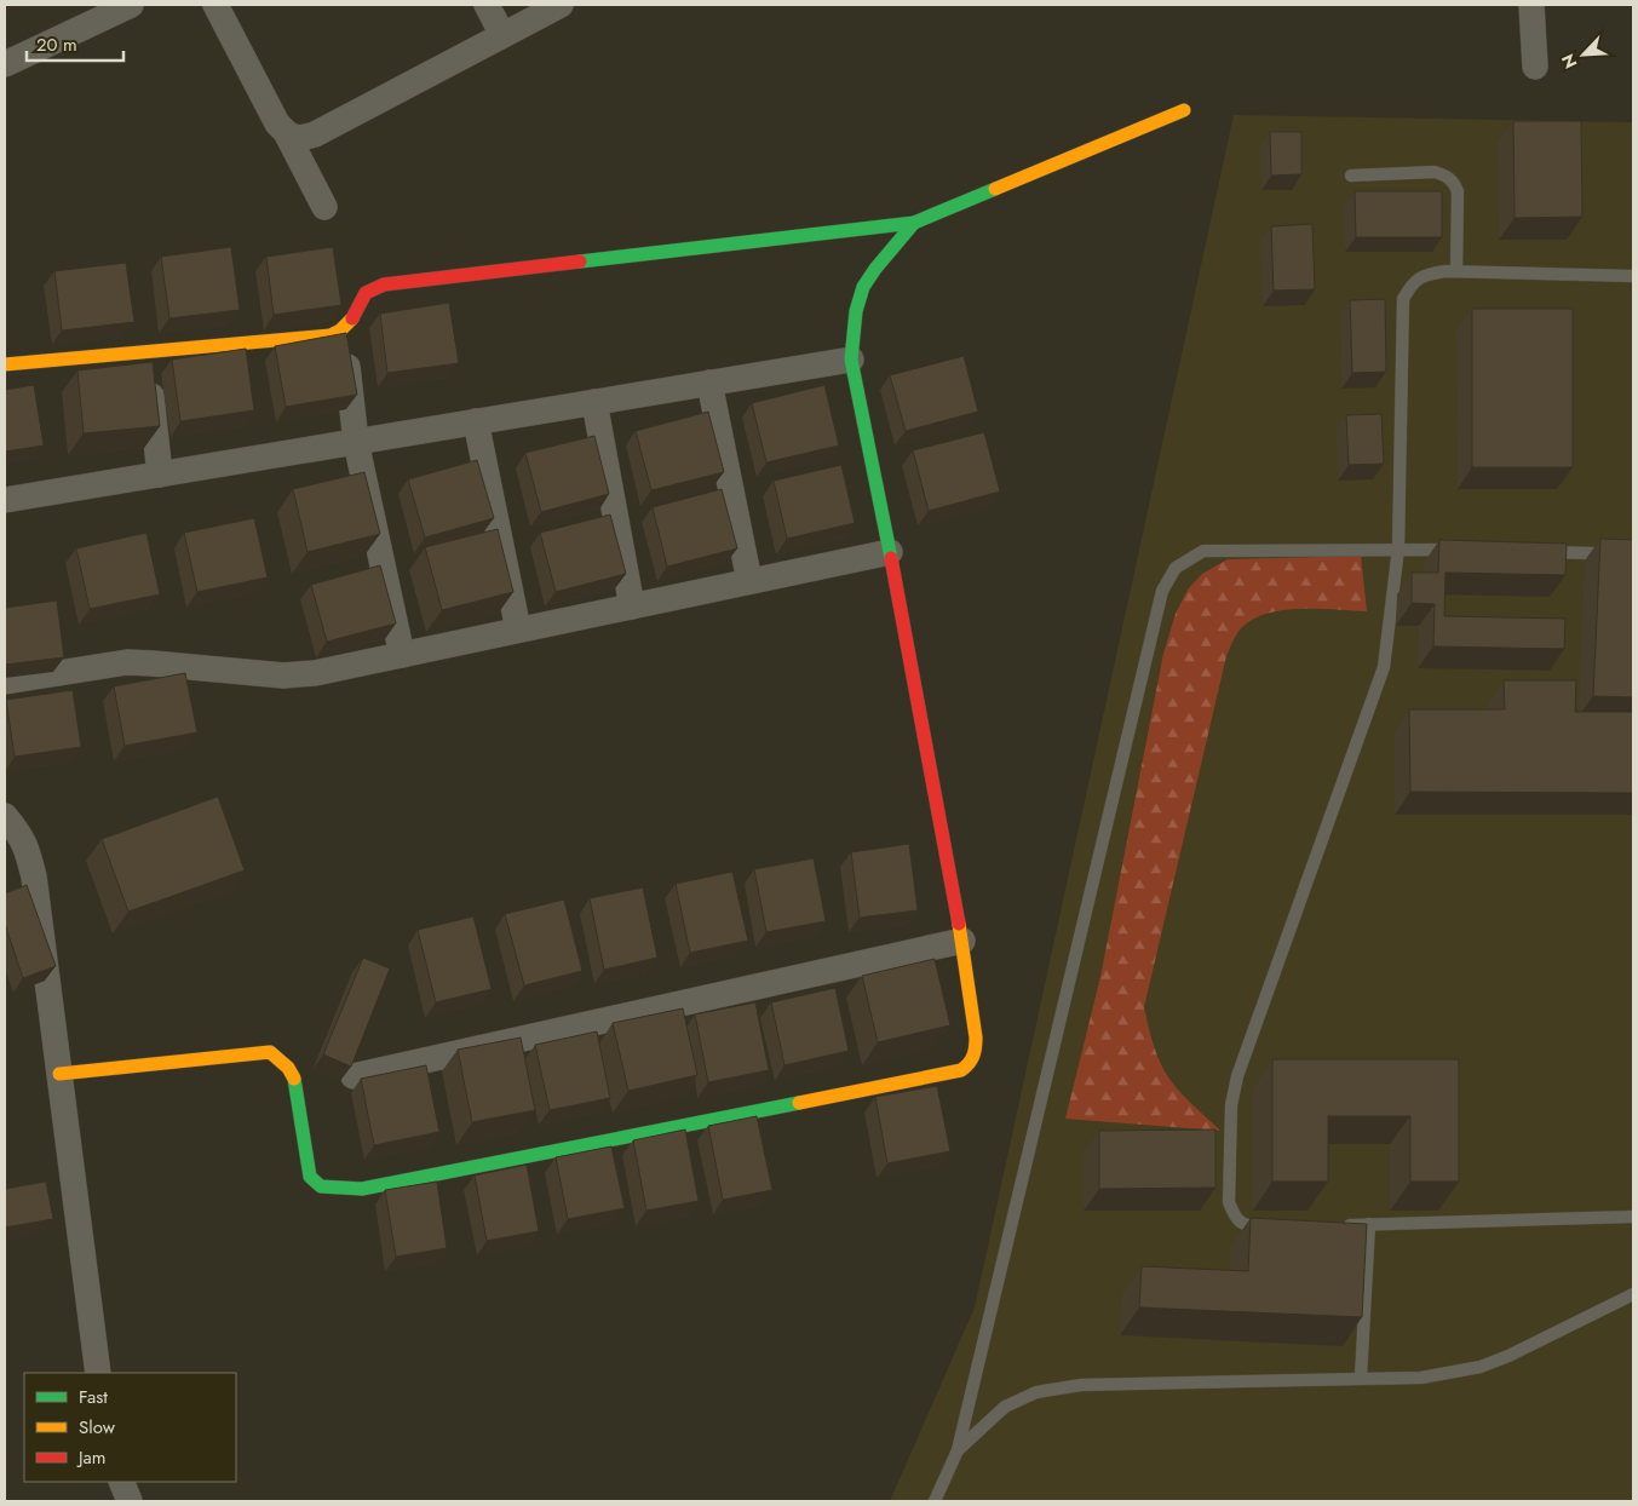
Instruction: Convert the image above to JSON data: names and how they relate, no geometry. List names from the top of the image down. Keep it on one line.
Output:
{"legend":["Fast","Slow","Jam"],"scale_bar":"20 m","north":"bottom left"}
